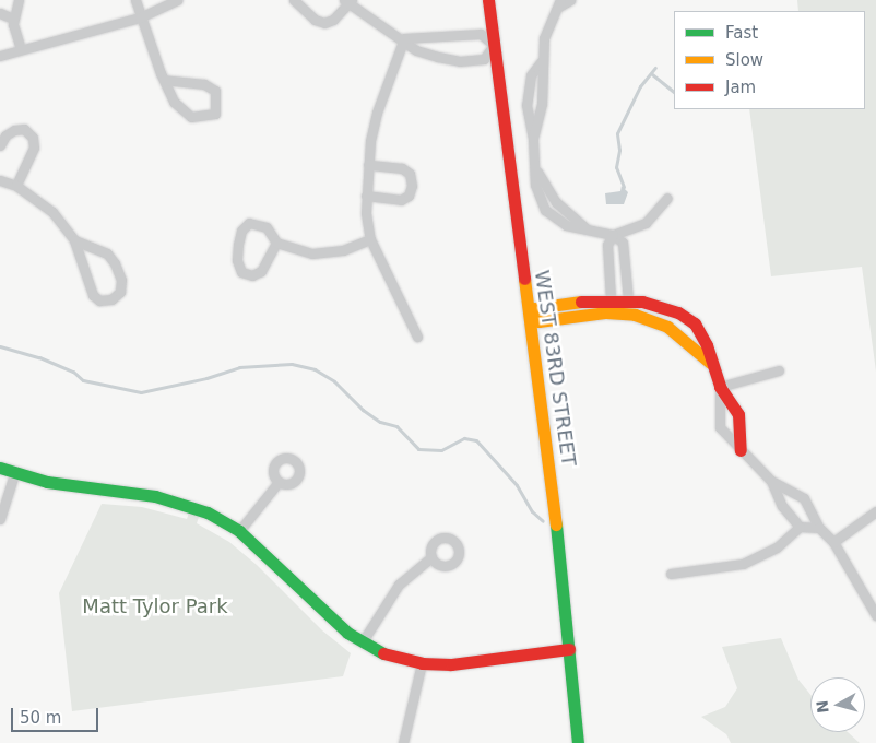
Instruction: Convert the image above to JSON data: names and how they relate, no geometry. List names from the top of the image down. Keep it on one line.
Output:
{"streets":{"street":["WEST 83RD STREET"]},"parks":["Matt Tylor Park"],"legend":["Fast","Slow","Jam"],"scale_bar":"50 m","north":"left"}
